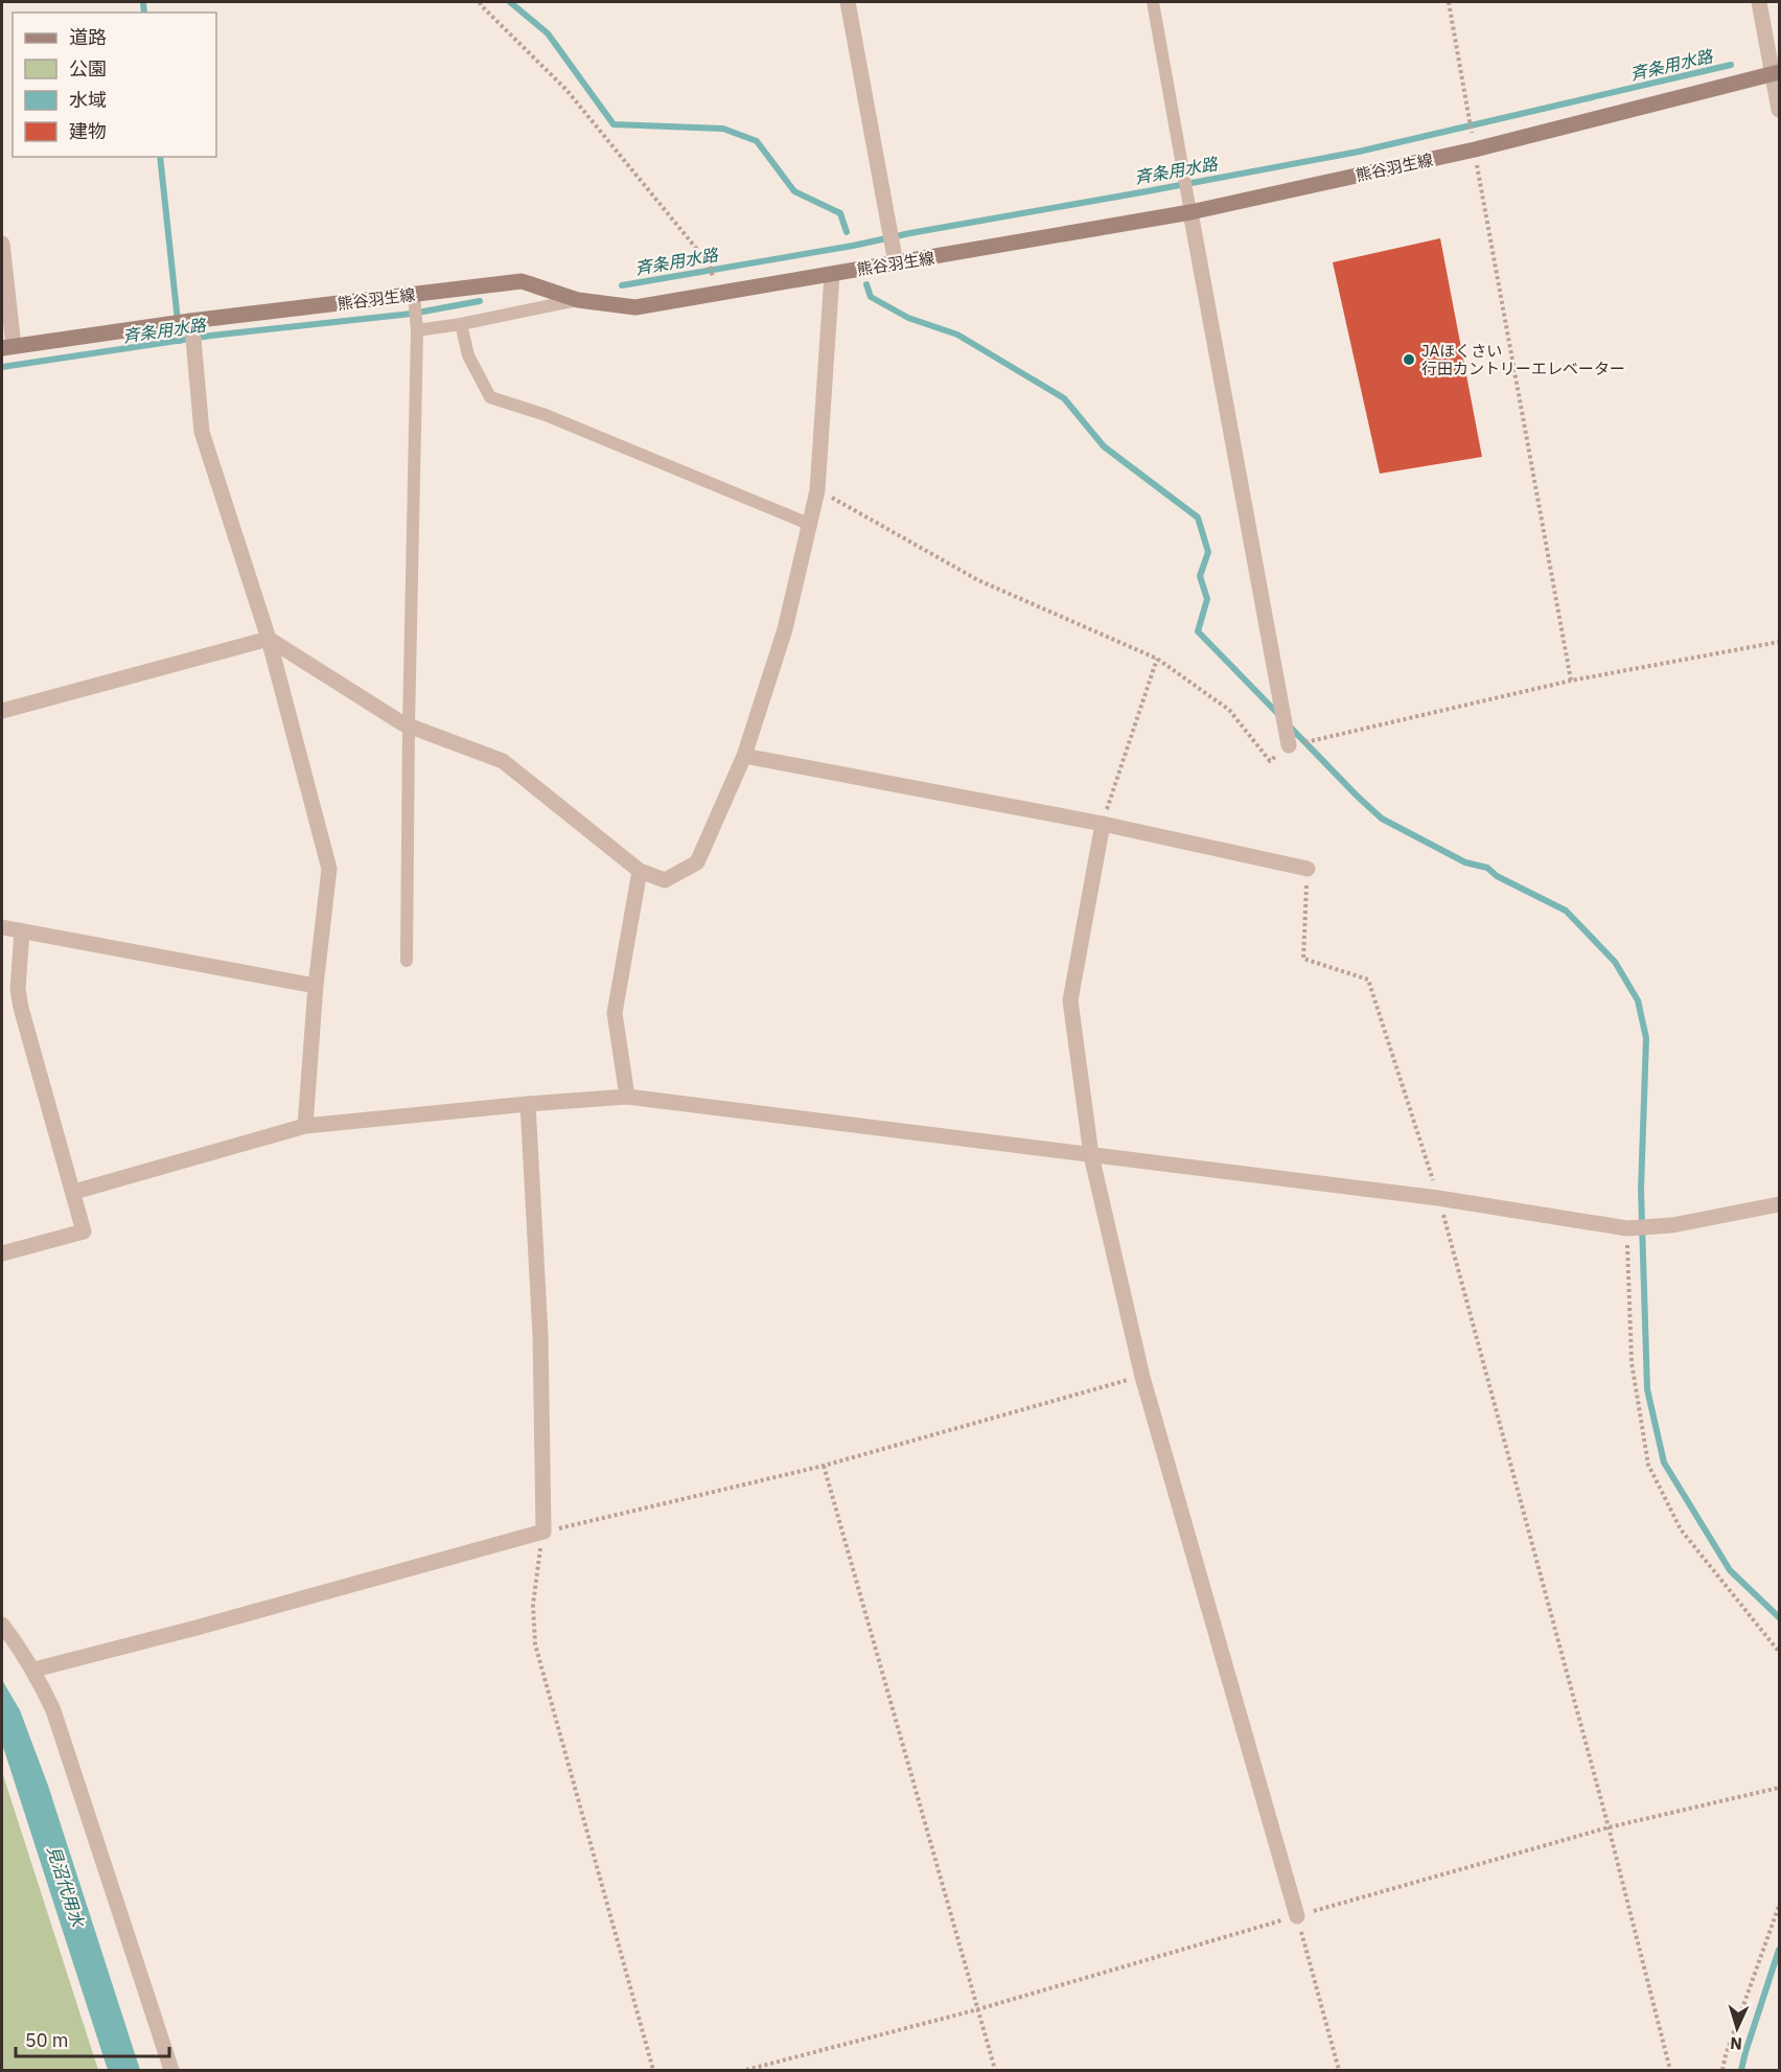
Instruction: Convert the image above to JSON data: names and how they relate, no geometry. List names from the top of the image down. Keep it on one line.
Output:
{"streets":{"main road":["熊谷羽生線"]},"water":["斉条用水路","見沼代用水"],"places":["JAほくさい 行田カントリーエレベーター"],"legend":["道路","公園","水域","建物"],"scale_bar":"50 m","north":"bottom"}
